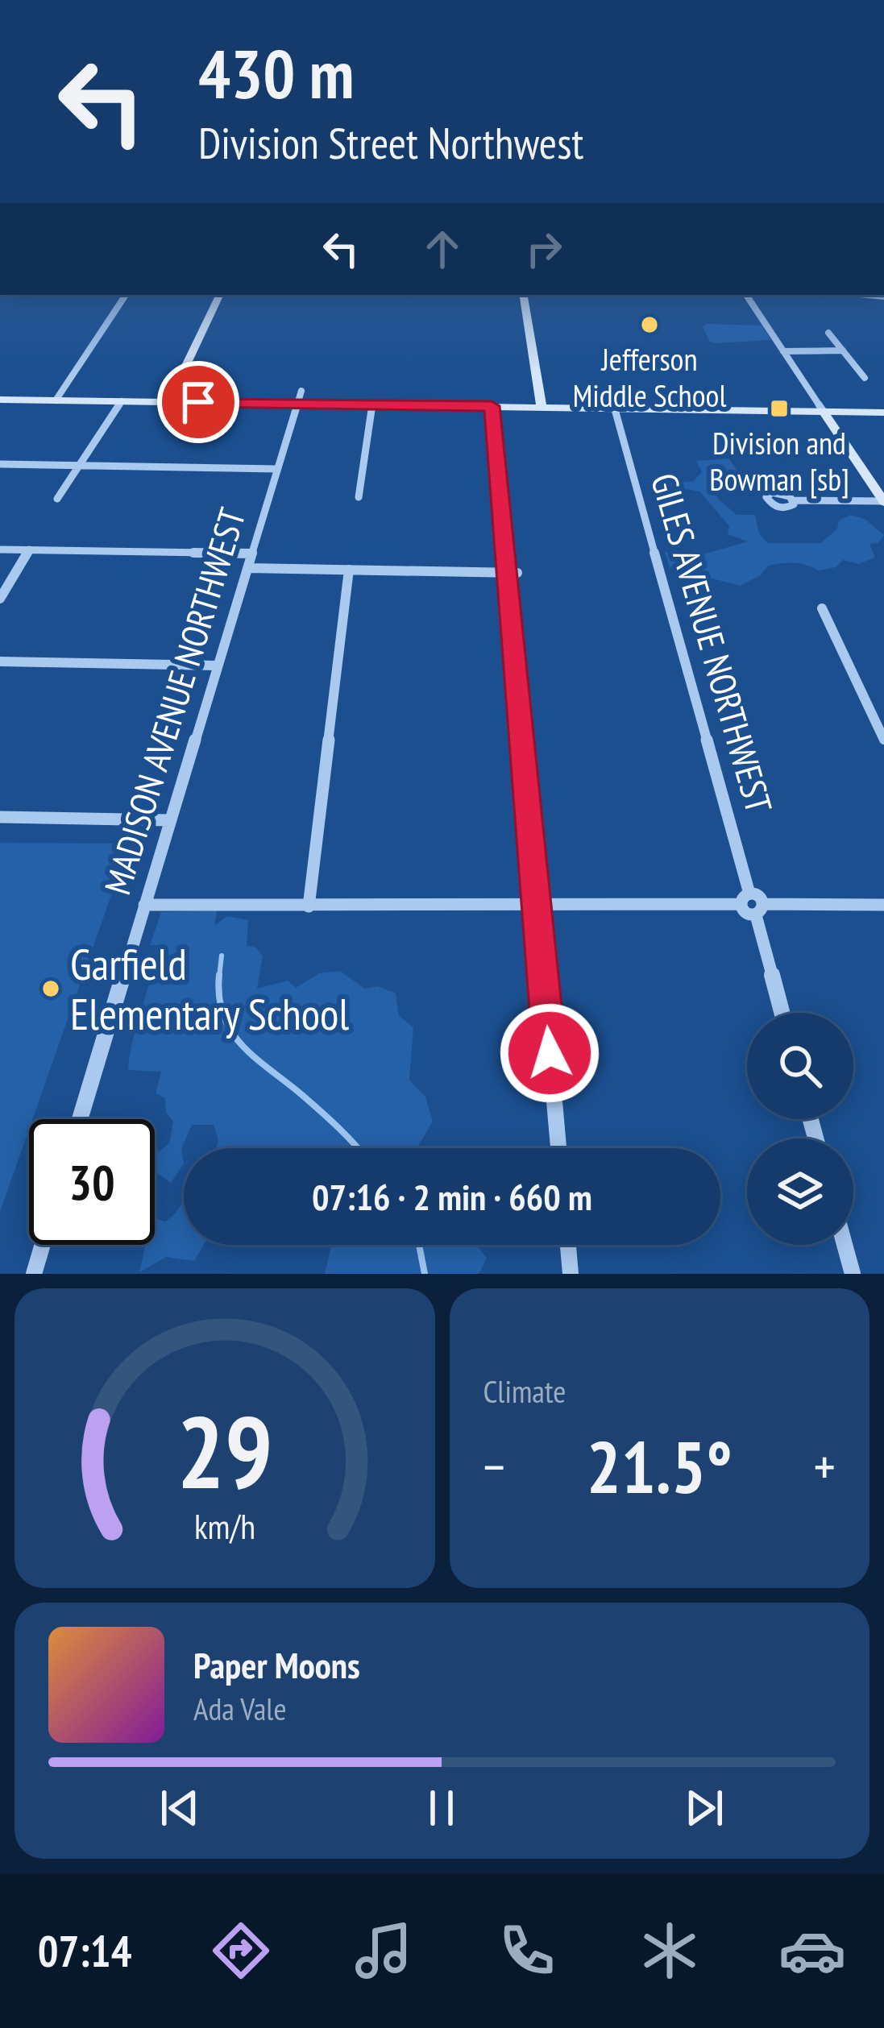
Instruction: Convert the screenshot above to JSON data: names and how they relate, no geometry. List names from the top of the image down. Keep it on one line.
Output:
{"streets":{"street":["GILES AVENUE NORTHWEST","MADISON AVENUE NORTHWEST"]},"places":{"other":["Jefferson Middle School","Garfield Elementary School"],"transit":["Division and Bowman [sb]"]},"page":{"turn":["430 m","Division Street Northwest"],"limit":"30","trip":"07:16 · 2 min · 660 m","tile":"Climate","heat":["−","21.5°","+"],"song":["Paper Moons","Ada Vale"],"tabs":"07:14","gauge":["29","km/h"]}}
